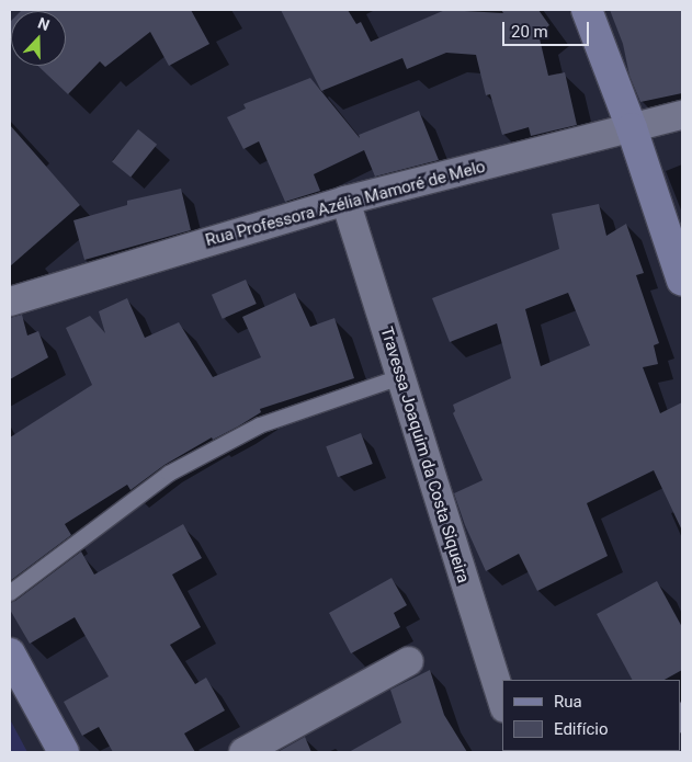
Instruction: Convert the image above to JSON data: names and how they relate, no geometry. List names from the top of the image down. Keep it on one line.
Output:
{"streets":{"street":["Rua Professora Azélia Mamoré de Melo","Travessa Joaquim da Costa Siqueira"]},"crossings":[["Rua Professora Azélia Mamoré de Melo","Travessa Joaquim da Costa Siqueira"]],"legend":["Rua","Edifício"],"scale_bar":"20 m","north":"top"}
